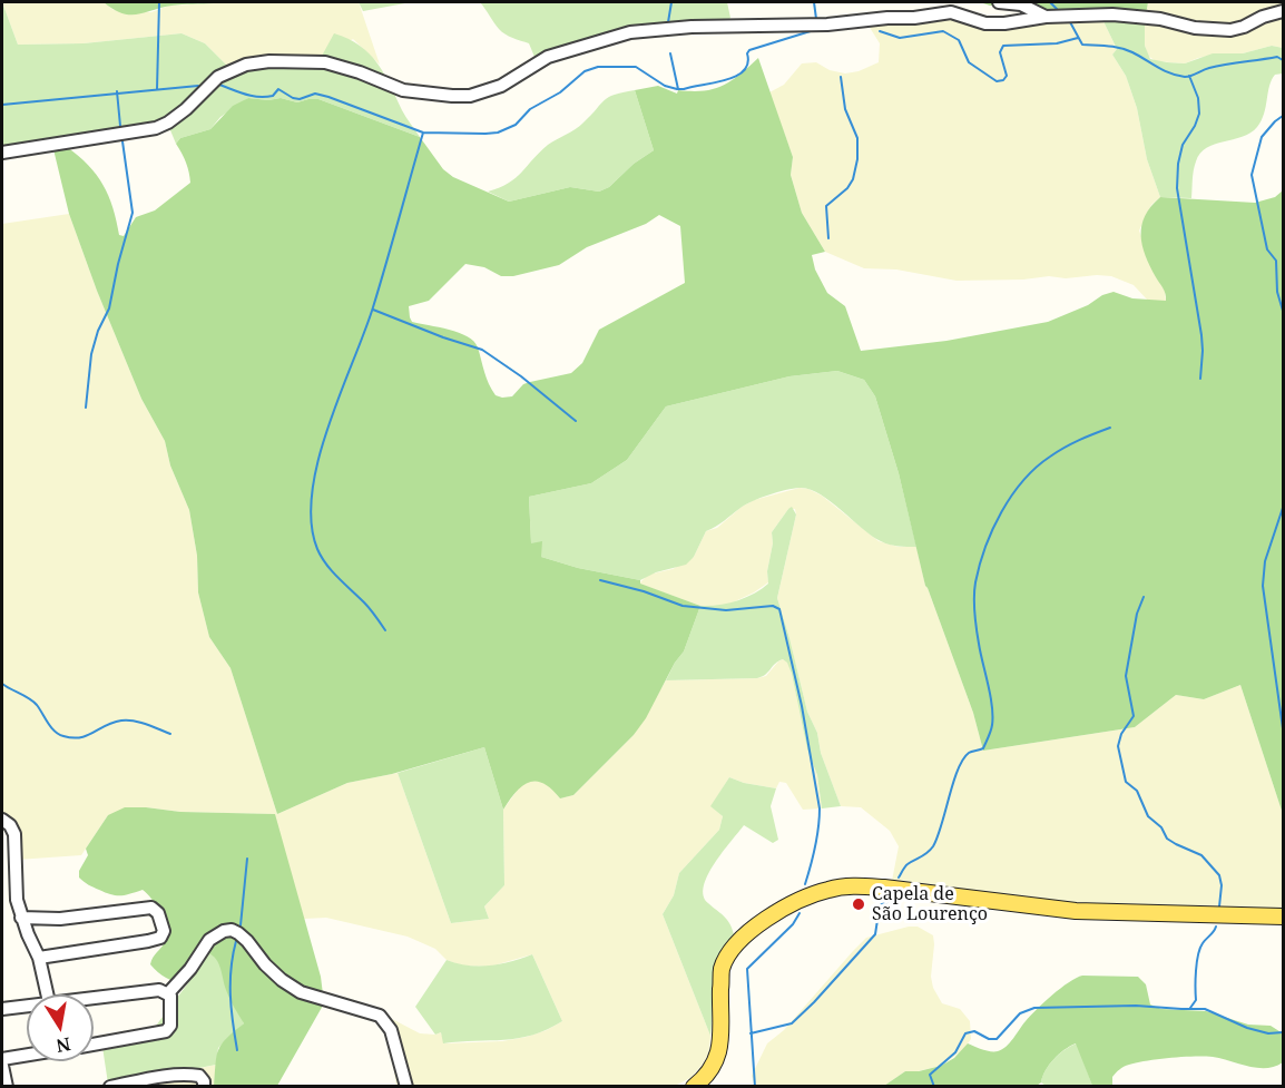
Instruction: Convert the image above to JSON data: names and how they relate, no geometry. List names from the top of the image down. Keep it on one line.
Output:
{"places":["Capela de São Lourenço"],"north":"bottom"}
